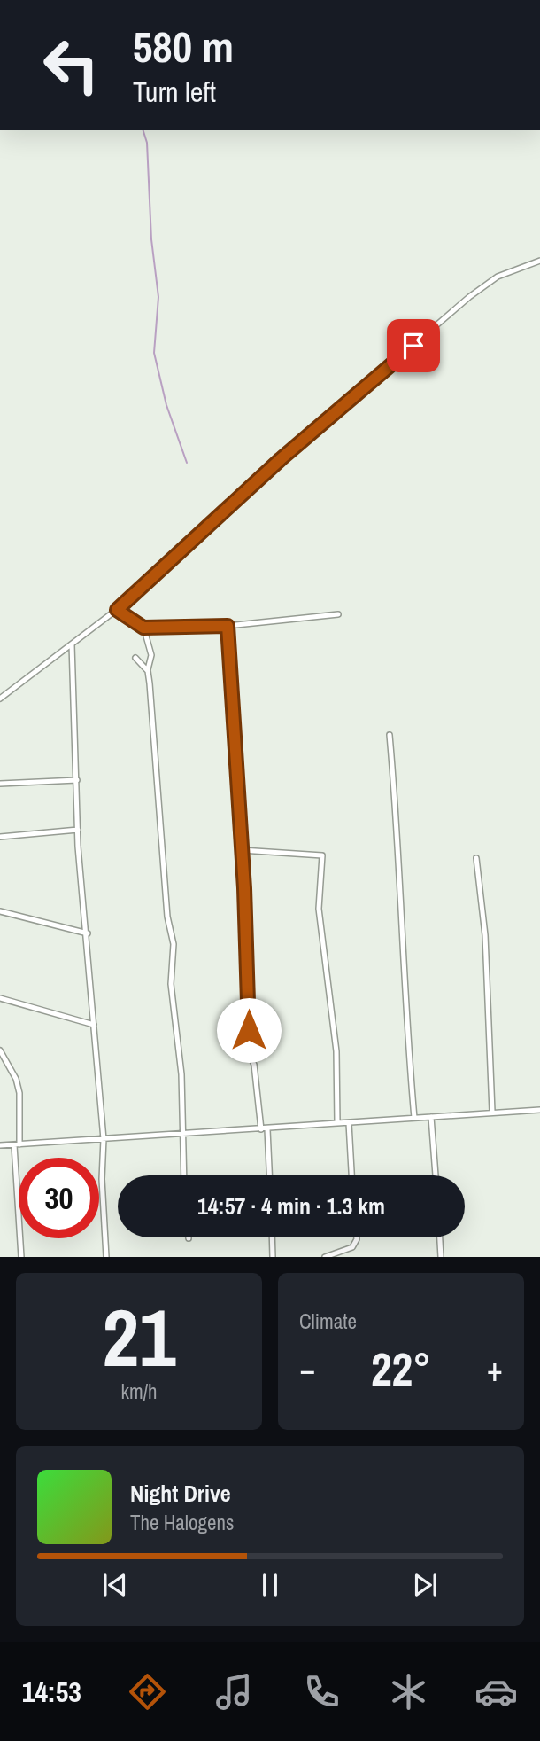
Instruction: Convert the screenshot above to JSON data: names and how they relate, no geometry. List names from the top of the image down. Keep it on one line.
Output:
{"page":{"turn":["580 m","Turn left"],"limit":"30","trip":"14:57 · 4 min · 1.3 km","tile":[["21","km/h"],"Climate"],"heat":["−","22°","+"],"song":["Night Drive","The Halogens"],"tabs":"14:53"}}
